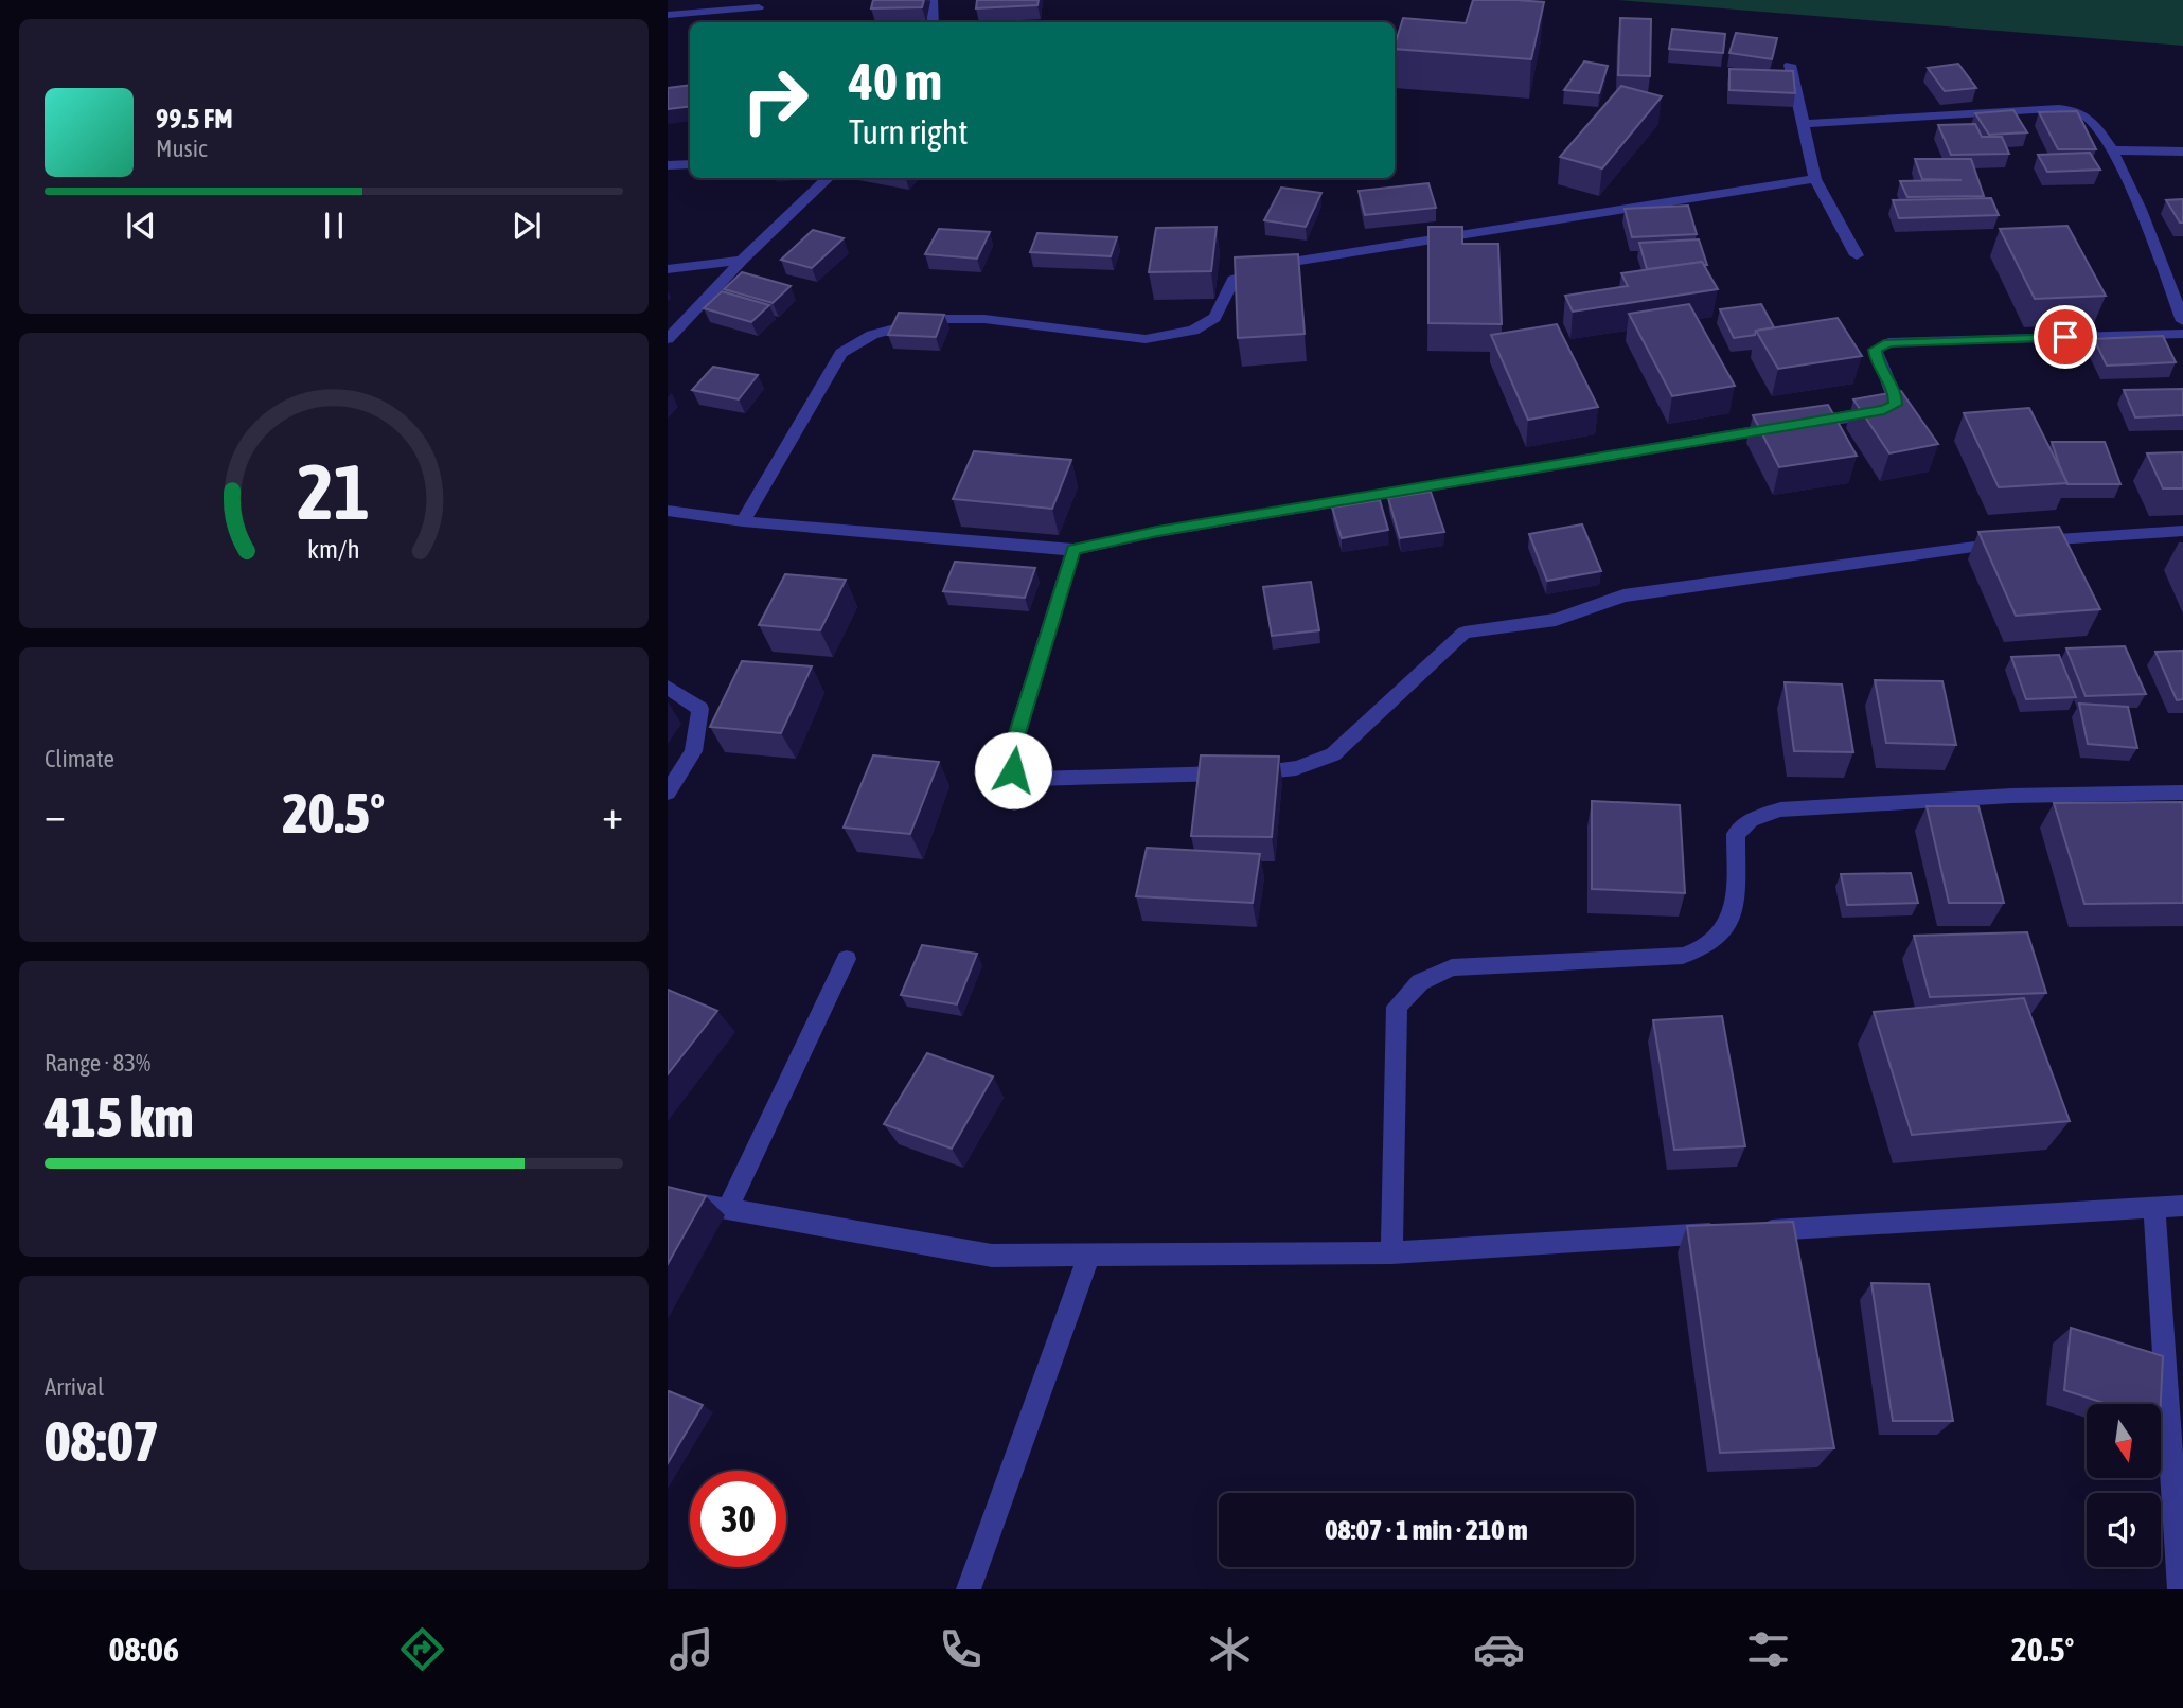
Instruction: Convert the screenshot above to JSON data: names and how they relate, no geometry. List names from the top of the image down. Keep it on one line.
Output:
{"north":"bottom","page":{"turn":["40 m","Turn right"],"song":["99.5 FM","Music"],"tile":["Climate",["Range · 83%","415 km"],["Arrival","08:07"]],"heat":["−","20.5°","+"],"limit":"30","trip":"08:07 · 1 min · 210 m","tabs":["08:06","20.5°"],"gauge":["21","km/h"]}}
